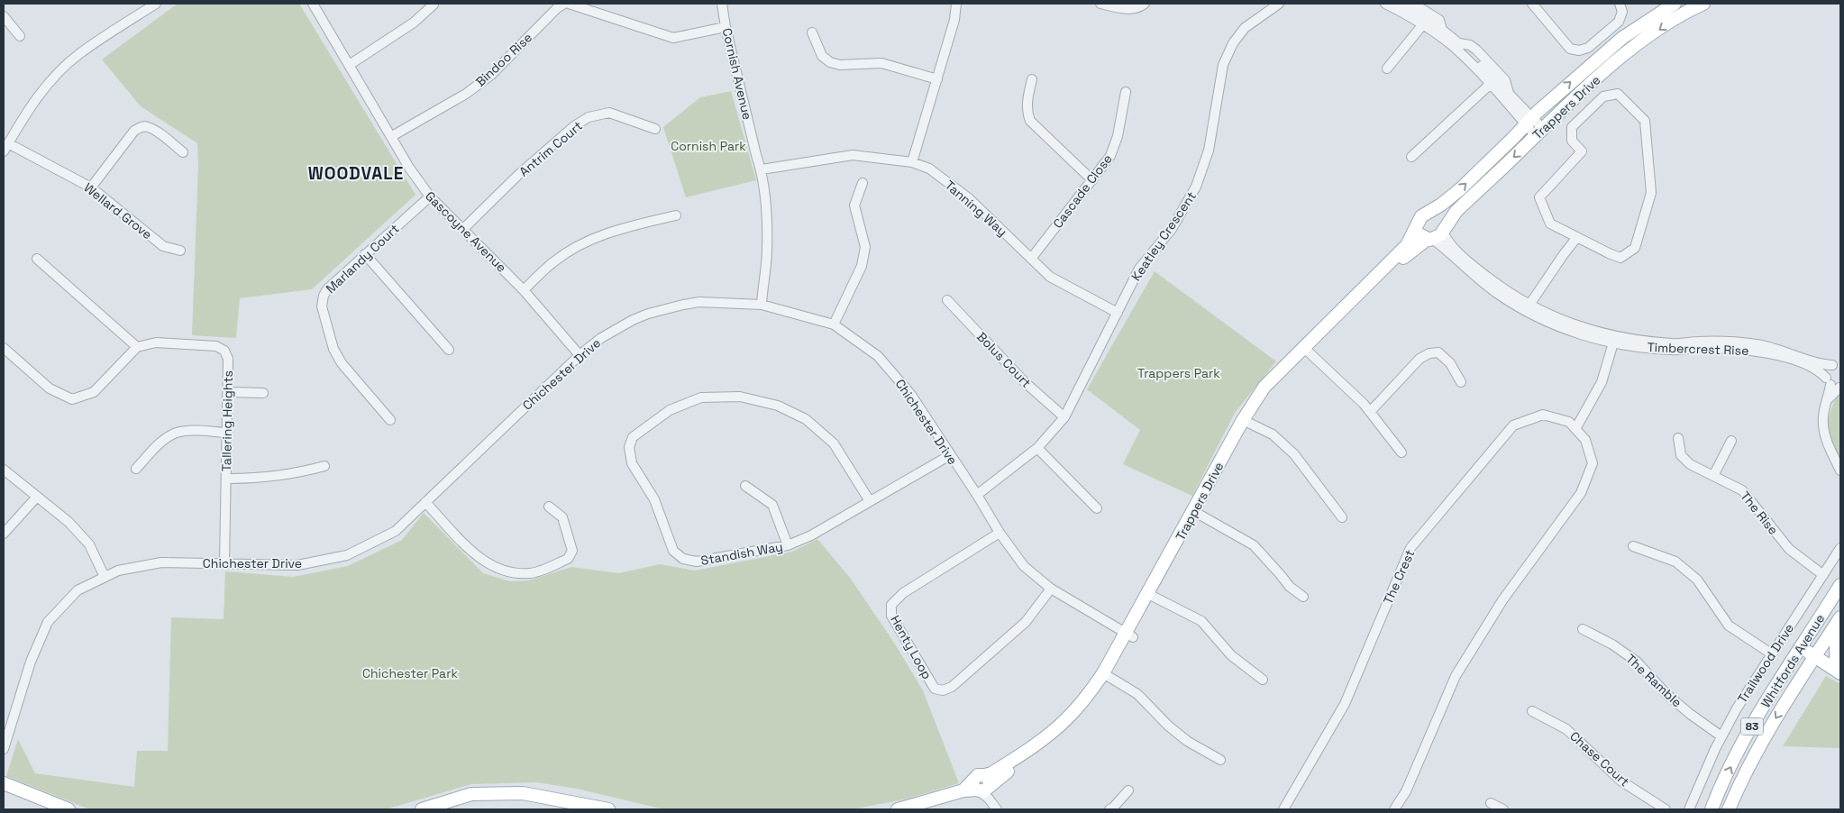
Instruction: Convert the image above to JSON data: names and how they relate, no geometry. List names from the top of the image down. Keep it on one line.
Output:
{"streets":{"main road":["Trappers Drive","Whitfords Avenue","83"],"street":["Bindoo Rise","Cornish Avenue","Antrim Court","Cascade Close","Tanning Way","Wellard Grove","Gascoyne Avenue","Keatley Crescent","Marlandy Court","Timbercrest Rise","Bolus Court","Chichester Drive","Tallering Heights","The Rise","Standish Way","The Crest","Henty Loop","Trailwood Drive","The Ramble","Chase Court"]},"crossings":[["Bindoo Rise","Gascoyne Avenue"],["Cornish Avenue","Tanning Way"],["Cornish Avenue","Chichester Drive"],["Trappers Drive","Timbercrest Rise"],["Trappers Drive","Chichester Drive"],["Antrim Court","Gascoyne Avenue"],["Cascade Close","Tanning Way"],["Tanning Way","Keatley Crescent"],["Gascoyne Avenue","Marlandy Court"],["Gascoyne Avenue","Chichester Drive"],["Keatley Crescent","Bolus Court"],["Keatley Crescent","Chichester Drive"],["Chichester Drive","Tallering Heights"],["Chichester Drive","Standish Way"],["Chichester Drive","Henty Loop"],["The Rise","Trailwood Drive"],["Trailwood Drive","The Ramble"]],"districts":["WOODVALE"],"parks":["Cornish Park","Trappers Park","Chichester Park"]}
